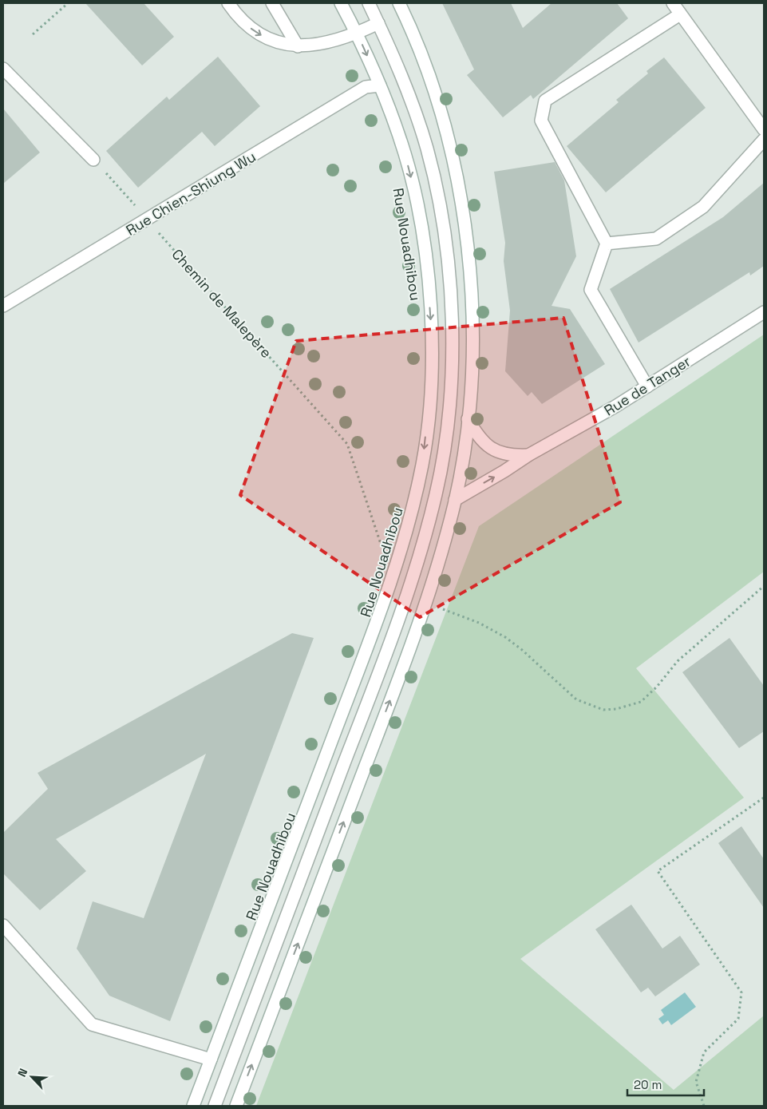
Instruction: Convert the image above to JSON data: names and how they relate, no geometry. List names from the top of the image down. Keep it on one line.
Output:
{"streets":{"street":["Rue Chien-Shiung Wu","Rue Nouadhibou","Rue de Tanger"],"path":["Chemin de Malepère"]},"crossings":[["Rue Chien-Shiung Wu","Rue Nouadhibou"],["Rue Chien-Shiung Wu","Chemin de Malepère"],["Rue Nouadhibou","Chemin de Malepère"]],"scale_bar":"20 m","north":"top left"}
